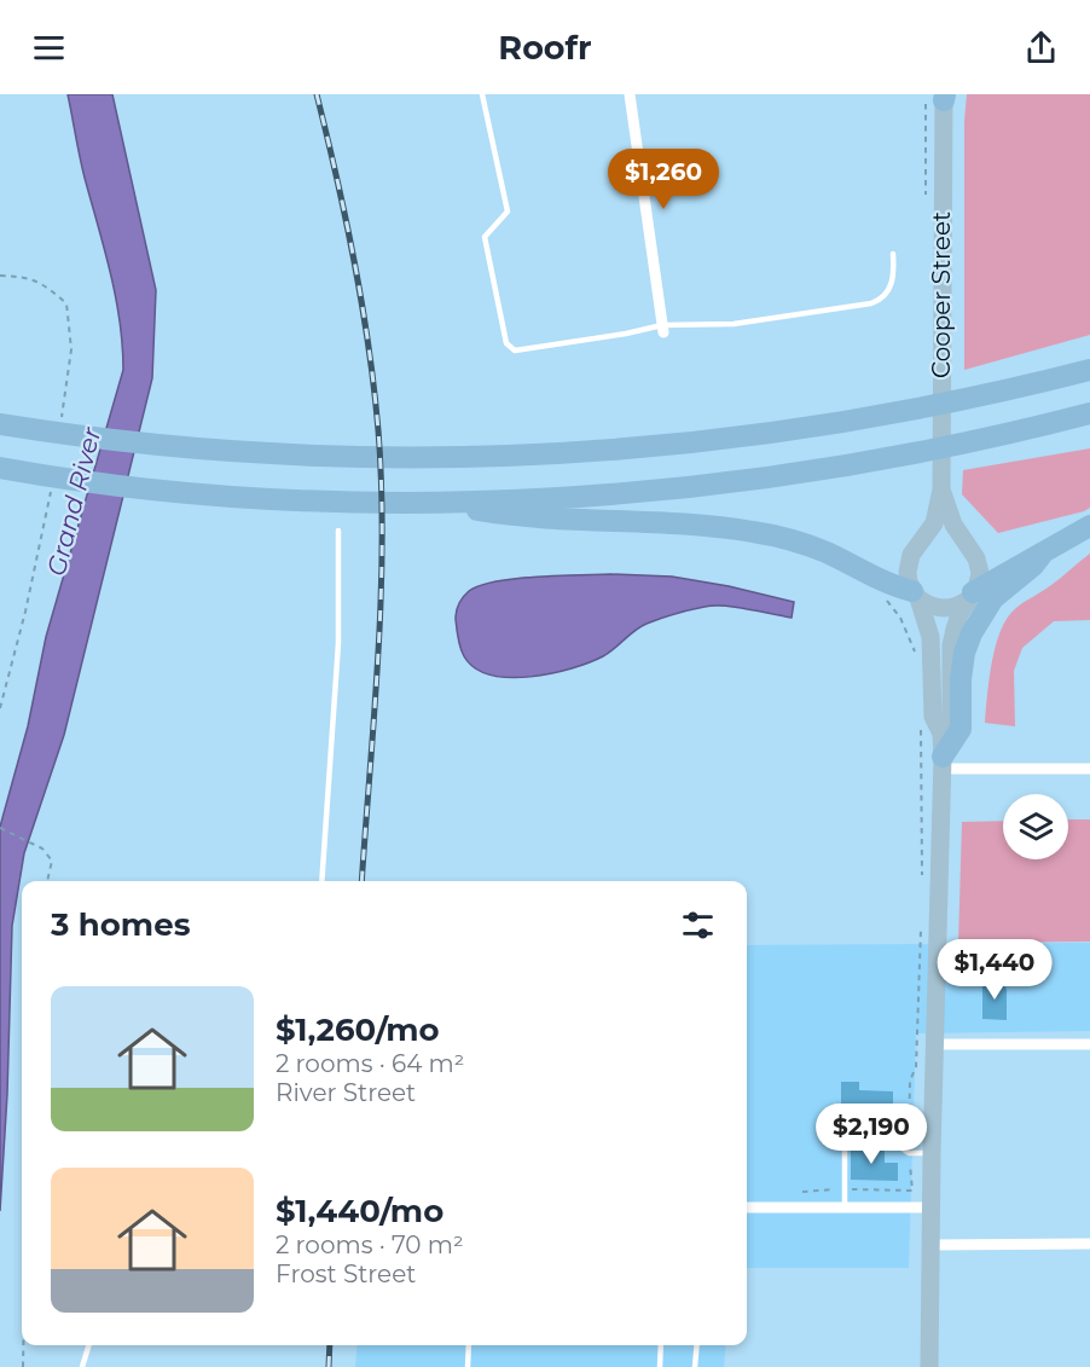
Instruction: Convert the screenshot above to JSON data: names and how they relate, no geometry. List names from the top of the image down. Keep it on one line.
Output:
{"streets":{"main road":["Cooper Street"]},"water":["Grand River"],"page":{"header":"Roofr","price":["$1,260","$1,440","$2,190"],"heading":"3 homes","list":[{"name":"$1,260/mo","note":"2 rooms · 64 m² · River Street"},{"name":"$1,440/mo","note":"2 rooms · 70 m² · Frost Street"}]}}
